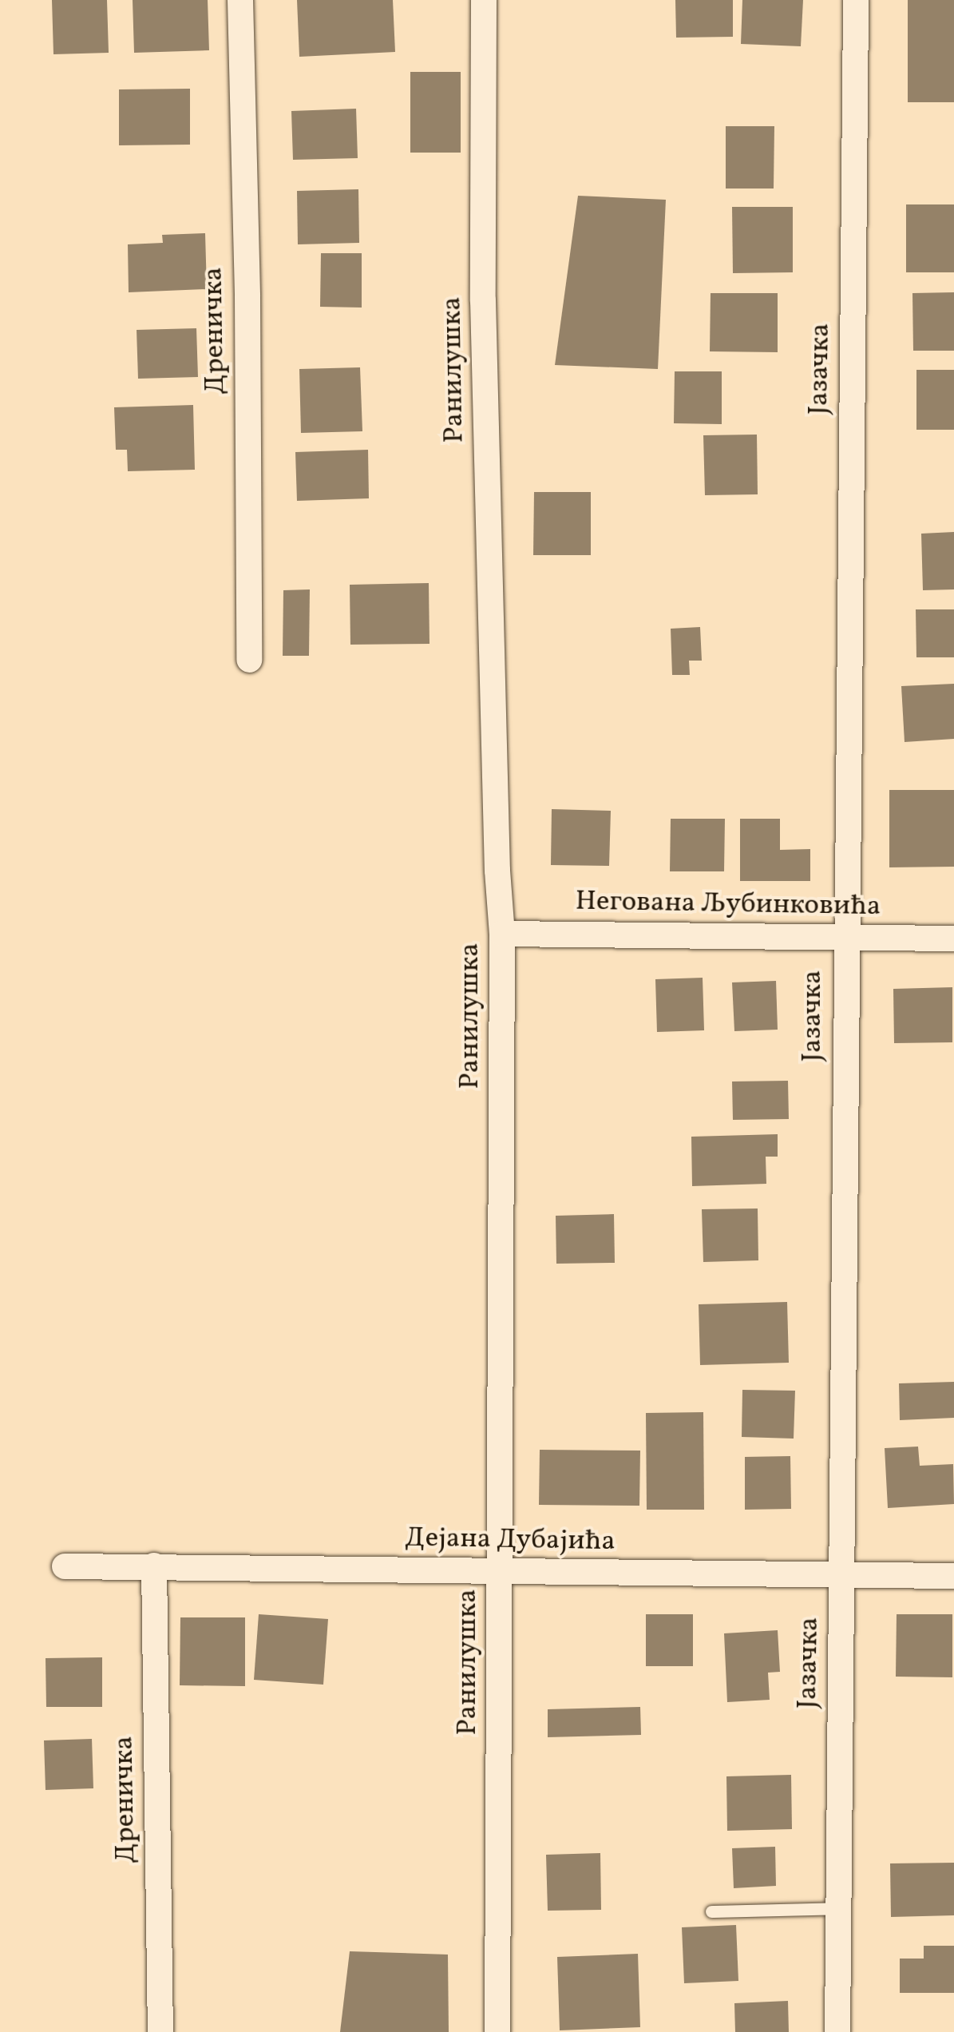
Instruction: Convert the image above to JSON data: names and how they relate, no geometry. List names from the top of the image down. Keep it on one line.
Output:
{"streets":{"street":["Дреничка","Јазачка","Ранилушка","Негована Љубинковића","Дејана Дубајића"]},"crossings":[["Дреничка","Дејана Дубајића"],["Јазачка","Негована Љубинковића"],["Јазачка","Дејана Дубајића"],["Ранилушка","Негована Љубинковића"],["Ранилушка","Дејана Дубајића"]]}
